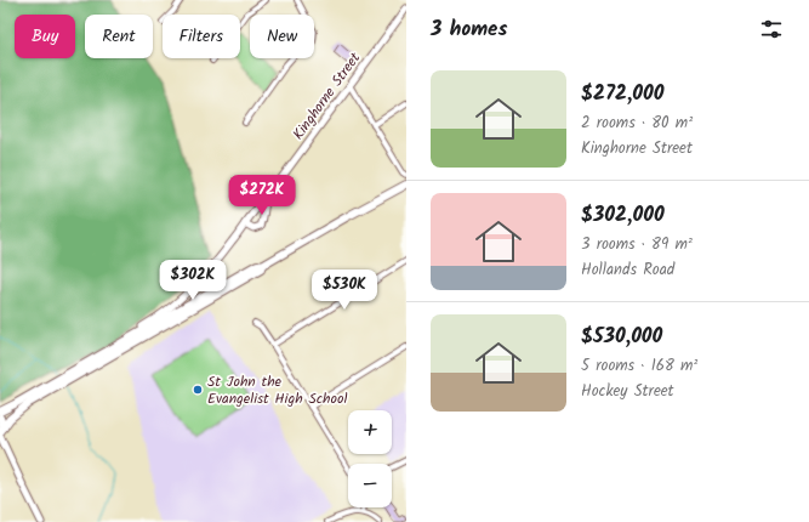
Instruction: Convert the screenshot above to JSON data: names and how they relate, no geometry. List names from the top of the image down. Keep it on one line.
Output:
{"streets":{"main road":["Kinghorne Street"]},"places":["St John the Evangelist High School"],"page":{"heading":"3 homes","chip":["Buy","Rent","Filters","New"],"list":[{"name":"$272,000","note":"2 rooms · 80 m² · Kinghorne Street"},{"name":"$302,000","note":"3 rooms · 89 m² · Hollands Road"},{"name":"$530,000","note":"5 rooms · 168 m² · Hockey Street"}],"price":["$272K","$302K","$530K"],"map_buttons":["+","−"]}}
